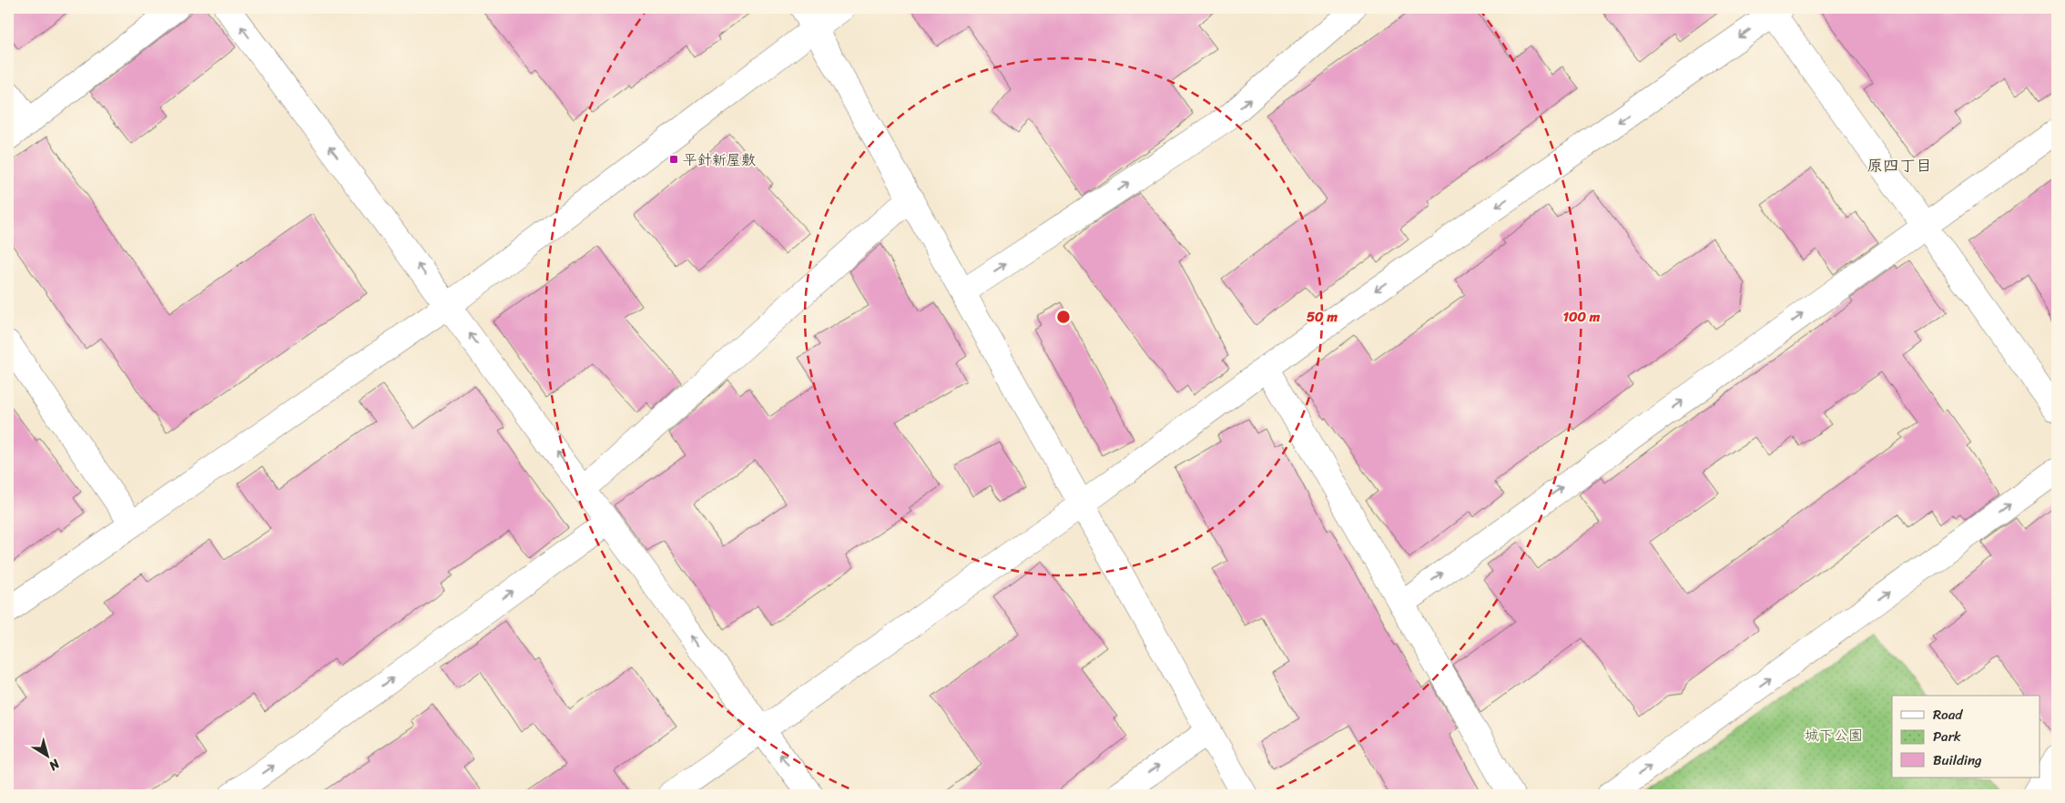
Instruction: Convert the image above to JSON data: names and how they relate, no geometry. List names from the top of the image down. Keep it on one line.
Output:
{"districts":["原四丁目"],"parks":["城下公園"],"places":{"transit":["平針新屋敷"]},"legend":["Road","Park","Building"],"north":"bottom right","rings":["50 m","100 m"]}
